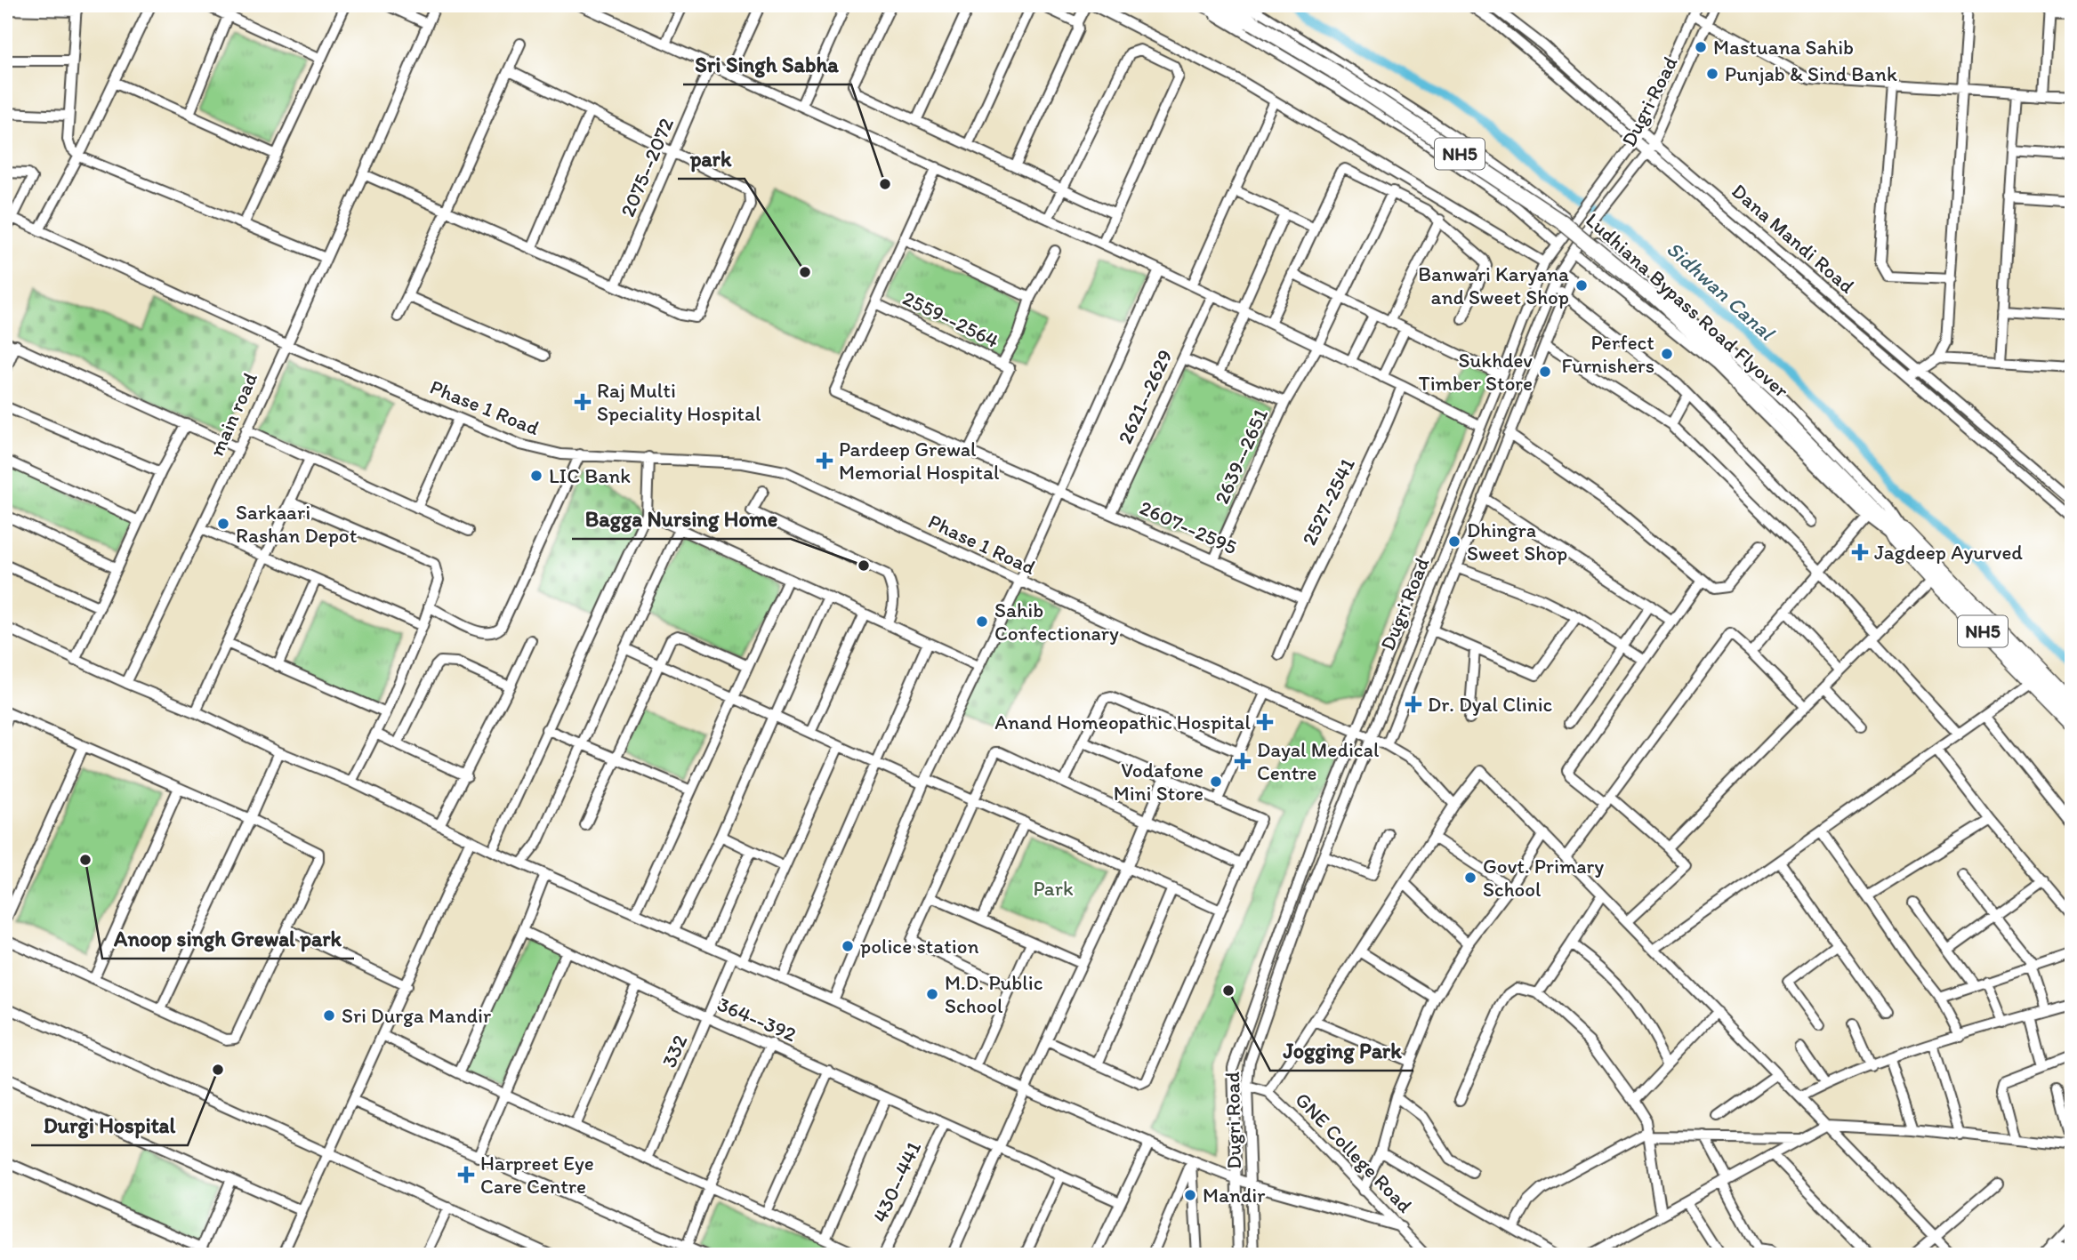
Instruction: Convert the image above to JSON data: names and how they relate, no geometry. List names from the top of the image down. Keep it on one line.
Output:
{"streets":{"highway":["NH5","Ludhiana Bypass Road Flyover"],"street":["Dugri Road","2075--2072","Dana Mandi Road","2559--2564","2621--2629","Phase 1 Road","main road","2639--2651","2527-2541","2607--2595","364--392","332","GNE College Road","430--441"]},"crossings":[["Dugri Road","Dana Mandi Road"],["Dugri Road","Phase 1 Road"],["Dugri Road","GNE College Road"],["NH5","Ludhiana Bypass Road Flyover"],["2559--2564","2607--2595"],["2621--2629","2639--2651"],["2621--2629","2607--2595"],["Phase 1 Road","main road"],["2639--2651","2607--2595"],["2527-2541","2607--2595"],["364--392","332"],["364--392","430--441"]],"water":["Sidhwan Canal"],"parks":["Park"],"places":{"other":["Mastuana Sahib","Punjab & Sind Bank","Sri Singh Sabha","park","Banwari Karyana and Sweet Shop","Perfect Furnishers","Sukhdev Timber Store","LIC Bank","Sarkaari Rashan Depot","Dhingra Sweet Shop","Bagga Nursing Home","Sahib Confectionary","Vodafone Mini Store","Anoop singh Grewal park","Govt. Primary School","police station","Jogging Park","M.D. Public School","Sri Durga Mandir","Durgi Hospital","Mandir"],"health":["Raj Multi Speciality Hospital","Pardeep Grewal Memorial Hospital","Jagdeep Ayurved","Dr. Dyal Clinic","Anand Homeopathic Hospital","Dayal Medical Centre","Harpreet Eye Care Centre"]}}
